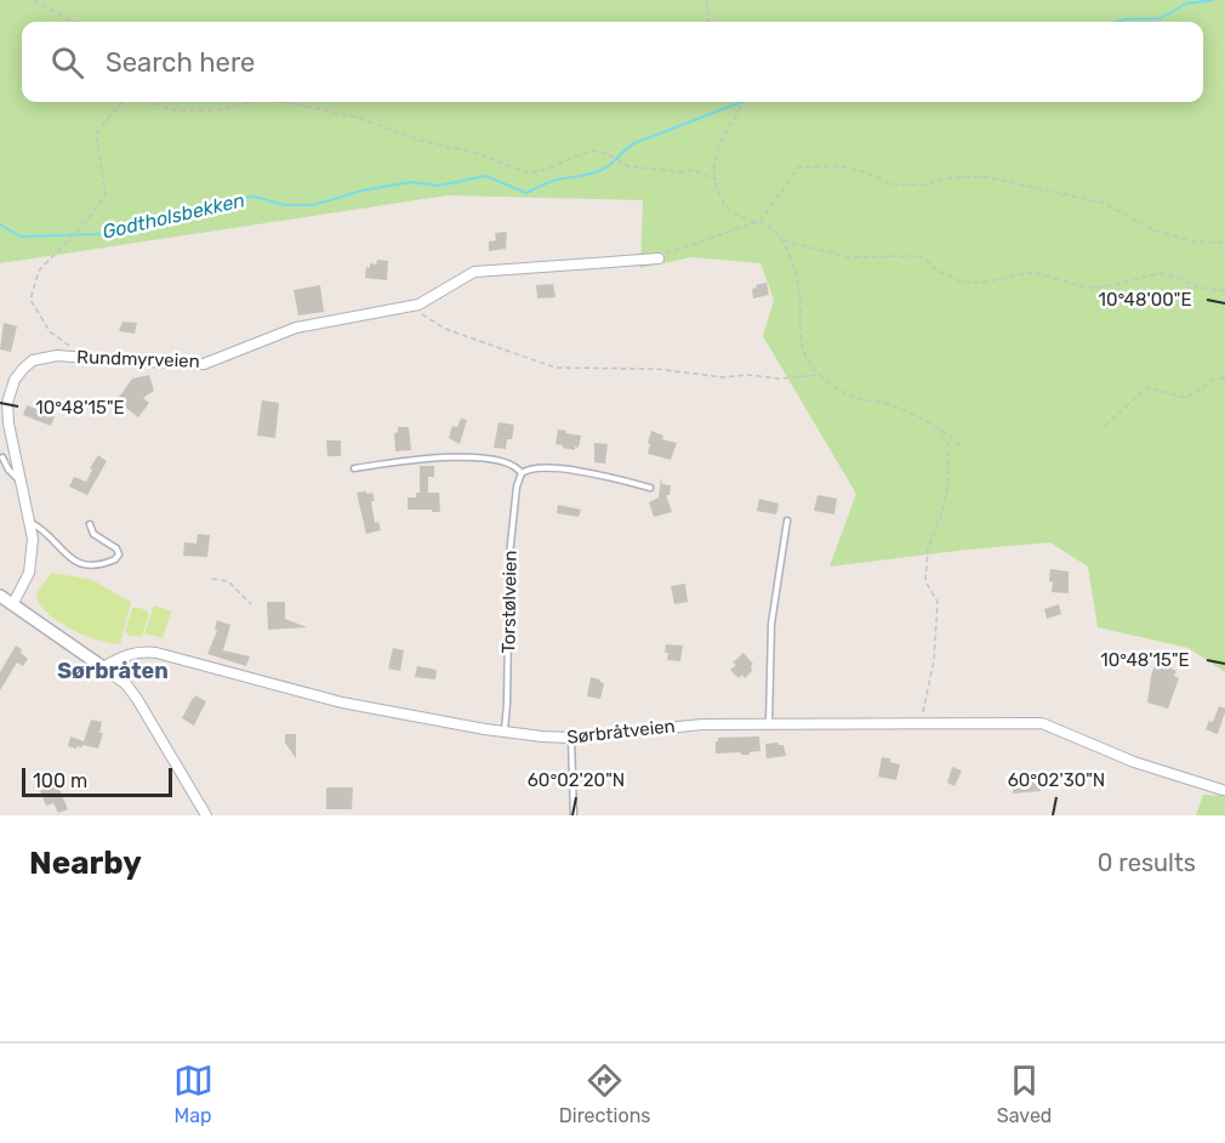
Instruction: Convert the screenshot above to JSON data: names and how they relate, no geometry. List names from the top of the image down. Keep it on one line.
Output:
{"streets":{"street":["Rundmyrveien","Sørbråtveien"],"lane":["Torstølveien"]},"crossings":[["Torstølveien","Sørbråtveien"]],"districts":["Sørbråten"],"water":["Godtholsbekken"],"scale_bar":"100 m","page":{"search":"Search here","scale":"100 m","heading":["Nearby","0 results"],"nav":["Map","Directions","Saved"]},"coordinates":["10°48'00\"E","10°48'15\"E","60°02'20\"N","60°02'30\"N"]}
